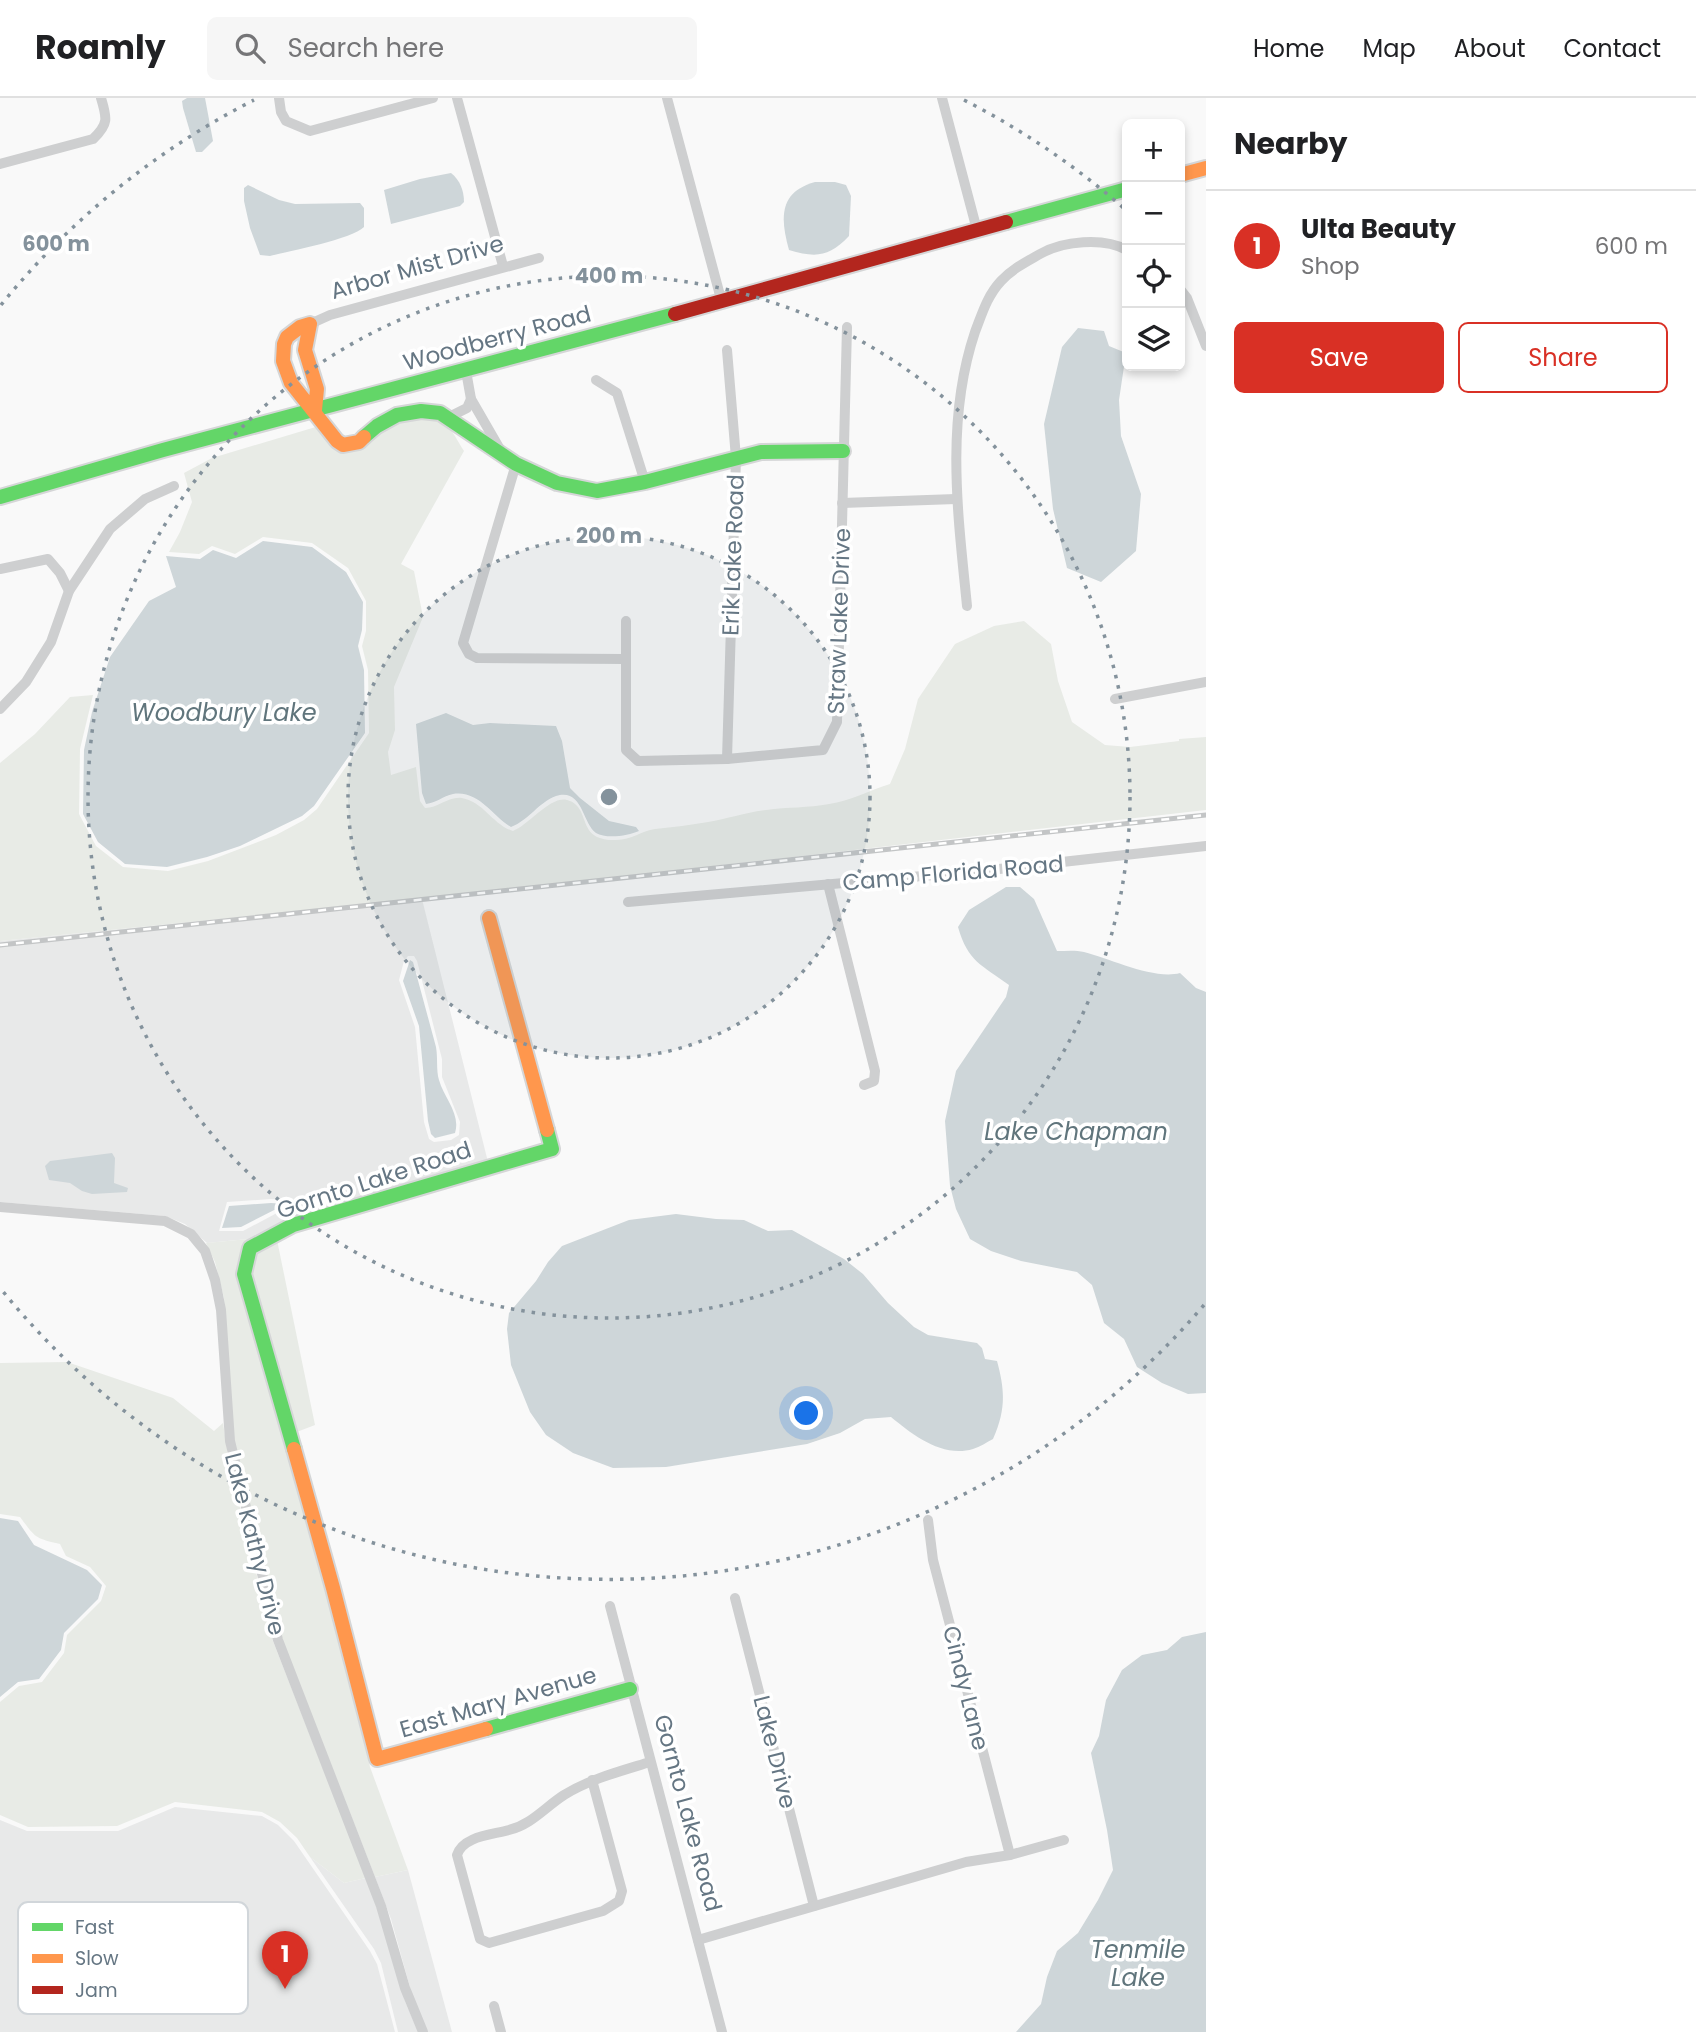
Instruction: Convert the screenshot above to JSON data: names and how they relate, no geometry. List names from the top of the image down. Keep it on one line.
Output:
{"streets":{"street":["Arbor Mist Drive","Woodberry Road","Erik Lake Road","Straw Lake Drive","Camp Florida Road","Gornto Lake Road","Lake Kathy Drive","Cindy Lane","East Mary Avenue","Lake Drive"]},"crossings":[["Arbor Mist Drive","Woodberry Road"],["Erik Lake Road","Straw Lake Drive"],["Gornto Lake Road","East Mary Avenue"]],"water":["Woodbury Lake","Lake Chapman","Tenmile Lake"],"legend":["Fast","Slow","Jam"],"page":{"header":"Roamly","search":"Search here","nav":["Home","Map","About","Contact"],"heading":"Nearby","map_buttons":["+","−"],"list":[{"mark":"1","name":"Ulta Beauty","note":"Shop","value":"600 m"}],"buttons":["Save","Share"],"pins":"1"},"rings":["600 m","400 m","200 m"]}
